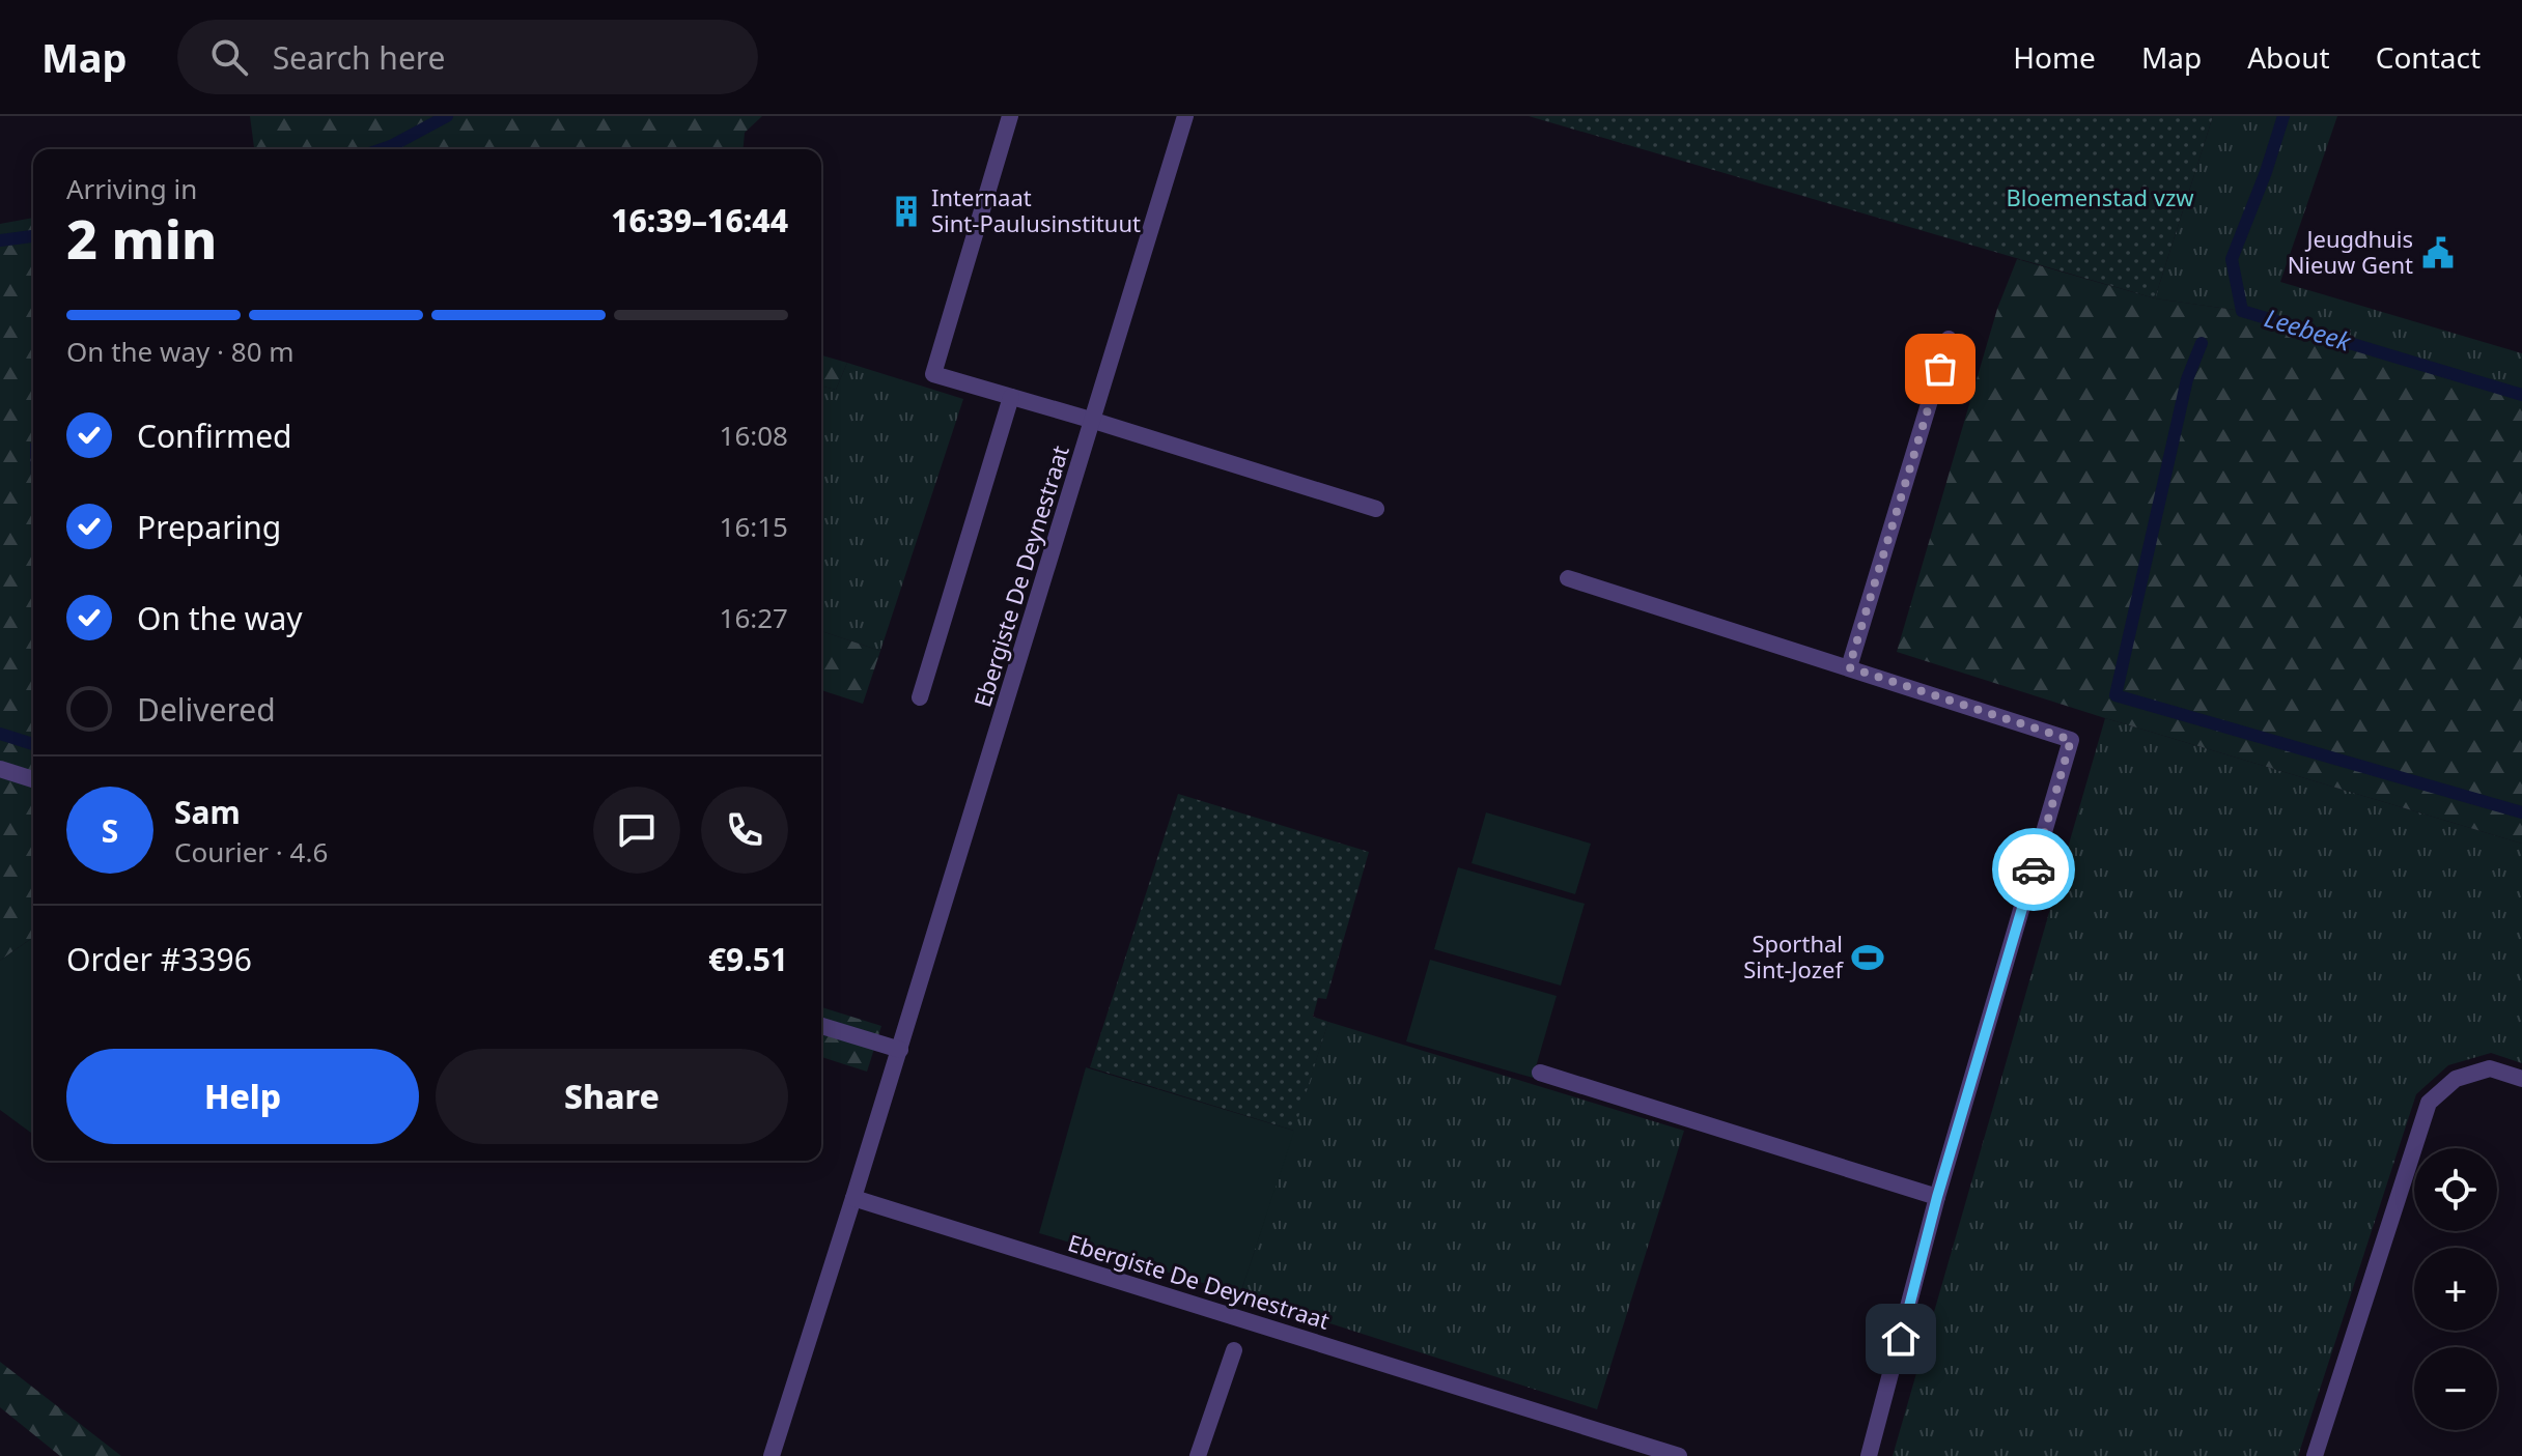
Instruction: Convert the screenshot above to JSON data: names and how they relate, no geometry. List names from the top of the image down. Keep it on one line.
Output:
{"streets":{"street":["Ebergiste De Deynestraat"]},"water":["Leebeek"],"parks":["Bloemenstad vzw"],"places":{"building":["Internaat Sint-Paulusinstituut"],"public building":["Jeugdhuis Nieuw Gent"],"sports":["Sporthal Sint-Jozef"]},"page":{"header":"Map","search":"Search here","nav":["Home","Map","About","Contact"],"heading":["2 min","Arriving in","16:39–16:44"],"panel":["Sam","Courier · 4.6","Order #3396","€9.51"],"bar":"On the way · 80 m","list":[["Confirmed","16:08"],["Preparing","16:15"],["On the way","16:27"],"Delivered"],"round":"S","buttons":["Help","Share"],"map_buttons":["+","−"]}}
